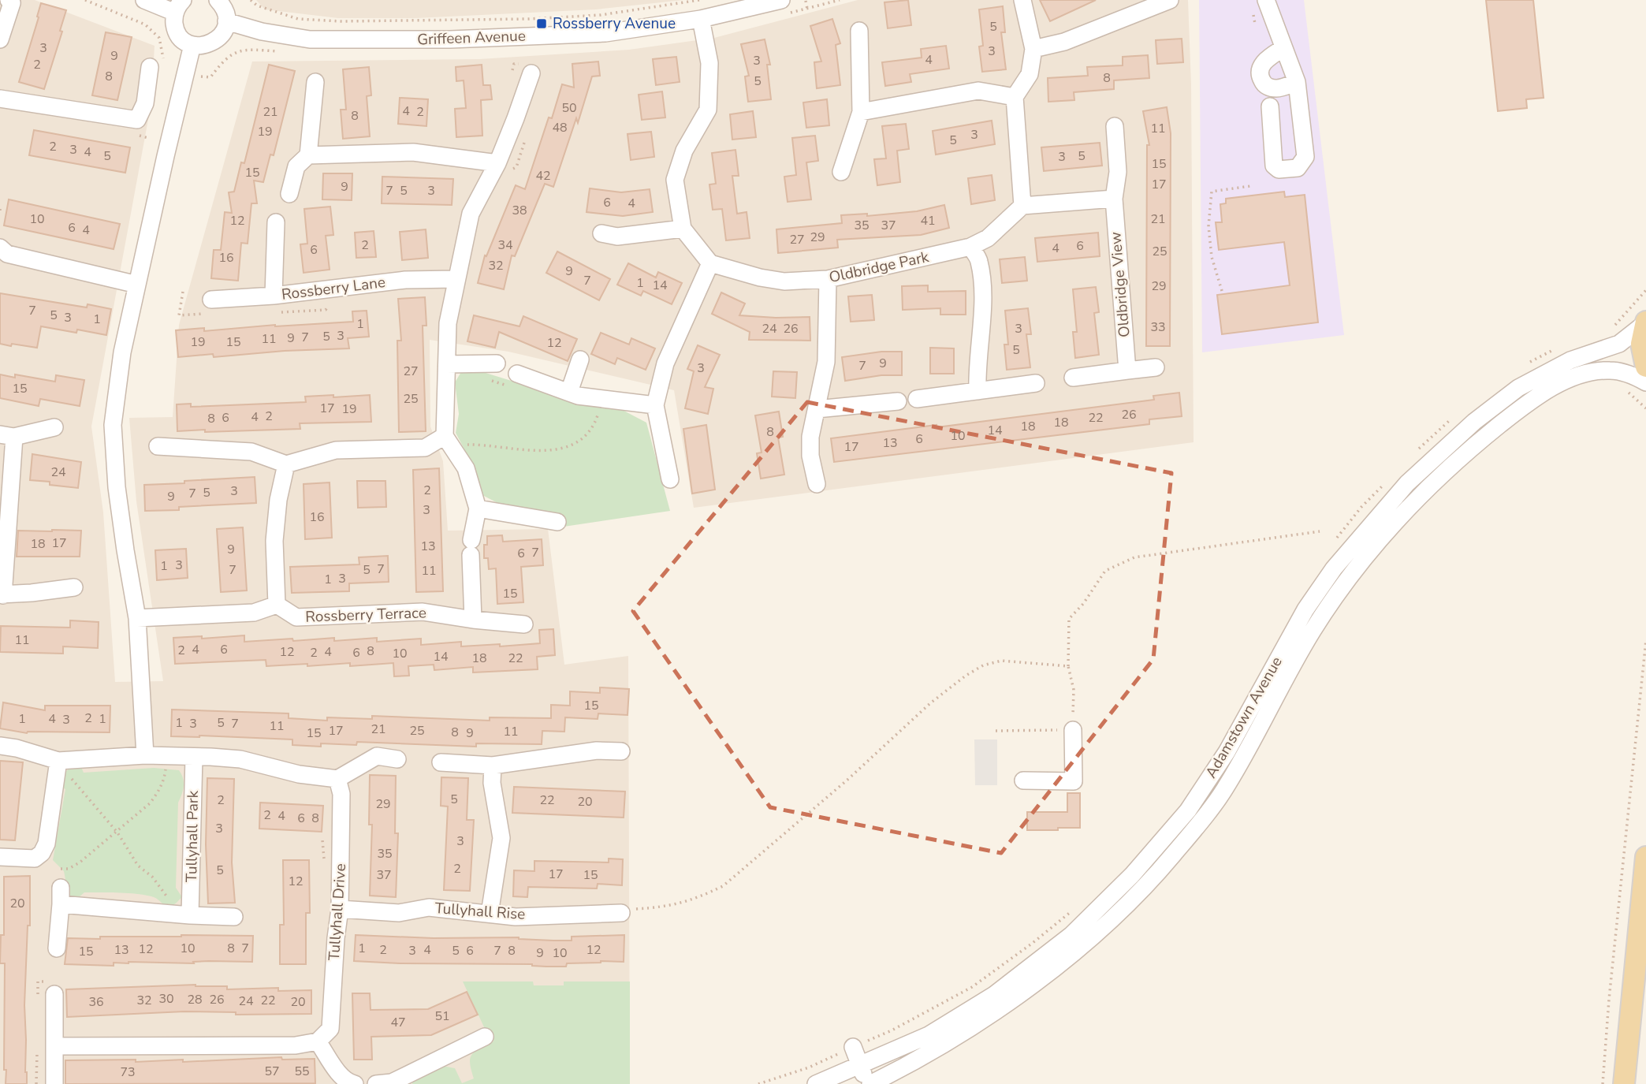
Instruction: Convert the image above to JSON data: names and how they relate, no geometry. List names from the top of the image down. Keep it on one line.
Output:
{"streets":{"street":["Griffeen Avenue","Oldbridge Park","Oldbridge View","Rossberry Lane","Rossberry Terrace","Adamstown Avenue","Tullyhall Park","Tullyhall Rise","Tullyhall Drive"]},"crossings":[["Tullyhall Rise","Tullyhall Drive"]],"places":{"transit":["Rossberry Avenue"]},"house_numbers":["5","3","3","9","4","3","2","8","8","5","50","4","21","2","8","48","11","19","3","5","2","3","4","5","5","3","15","15","42","17","9","7","5","3","6","4","38","10","21","12","41","35","37","6","4","29","27","2","34","6","4","6","25","16","32","9","7","1","14","29","7","5","3","1","1","33","24","26","3","3","5","7","9","11","19","15","12","5","9","7","3","27","15","25","17","19","26","2","4","6","22","8","18","18","14","8","10","6","13","17","24","2","3","5","7","9","3","16","17","18","13","9","7","6","3","1","7","7","5","11","3","1","15","11","4","6","2","8","12","4","2","6","10","14","18","22","15","2","1","4","1","3","1","5","3","7","11","21","17","25","11","8","15","9","5","2","22","20","29","2","4","6","8","3","3","35","2","5","17","37","15","12","20","10","8","7","1","12","13","2","4","12","3","5","6","7","8","15","9","10","30","28","26","32","22","24","36","20","51","47","57","55","73"]}
